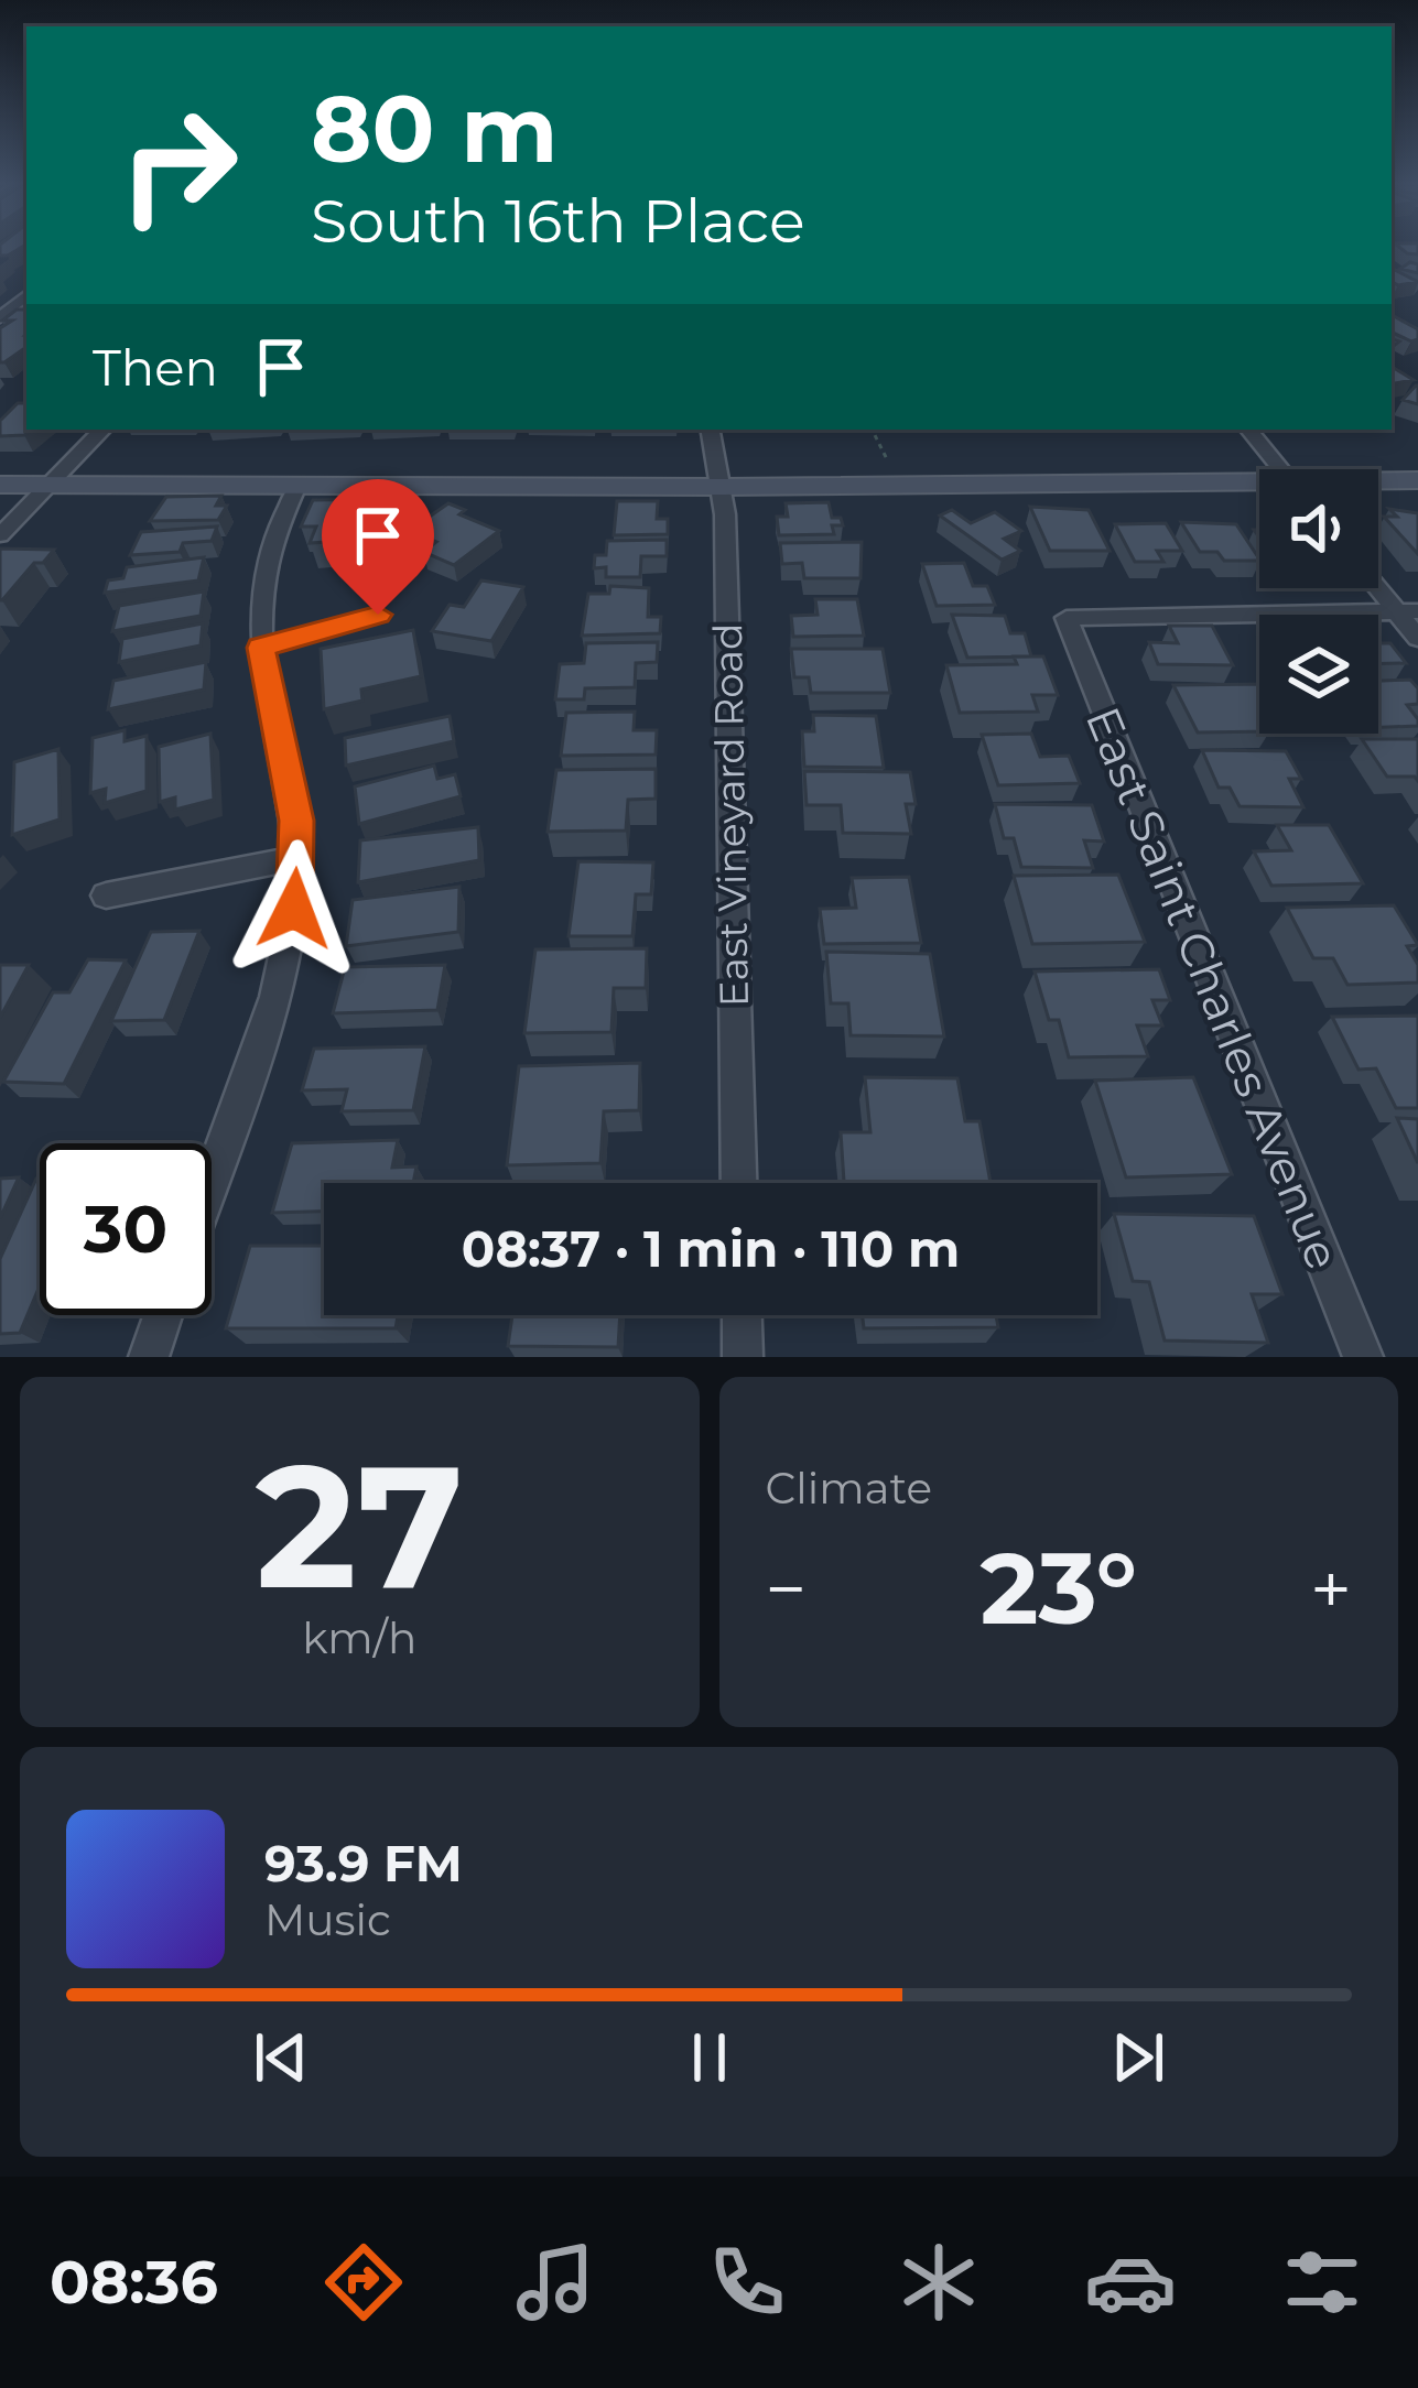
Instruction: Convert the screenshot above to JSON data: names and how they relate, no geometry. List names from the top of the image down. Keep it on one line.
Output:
{"streets":{"street":["East Vineyard Road","East Saint Charles Avenue"]},"page":{"turn":["80 m","South 16th Place"],"then":"Then","limit":"30","trip":"08:37 · 1 min · 110 m","tile":[["27","km/h"],"Climate"],"heat":["−","23°","+"],"song":["93.9 FM","Music"],"tabs":"08:36"}}
